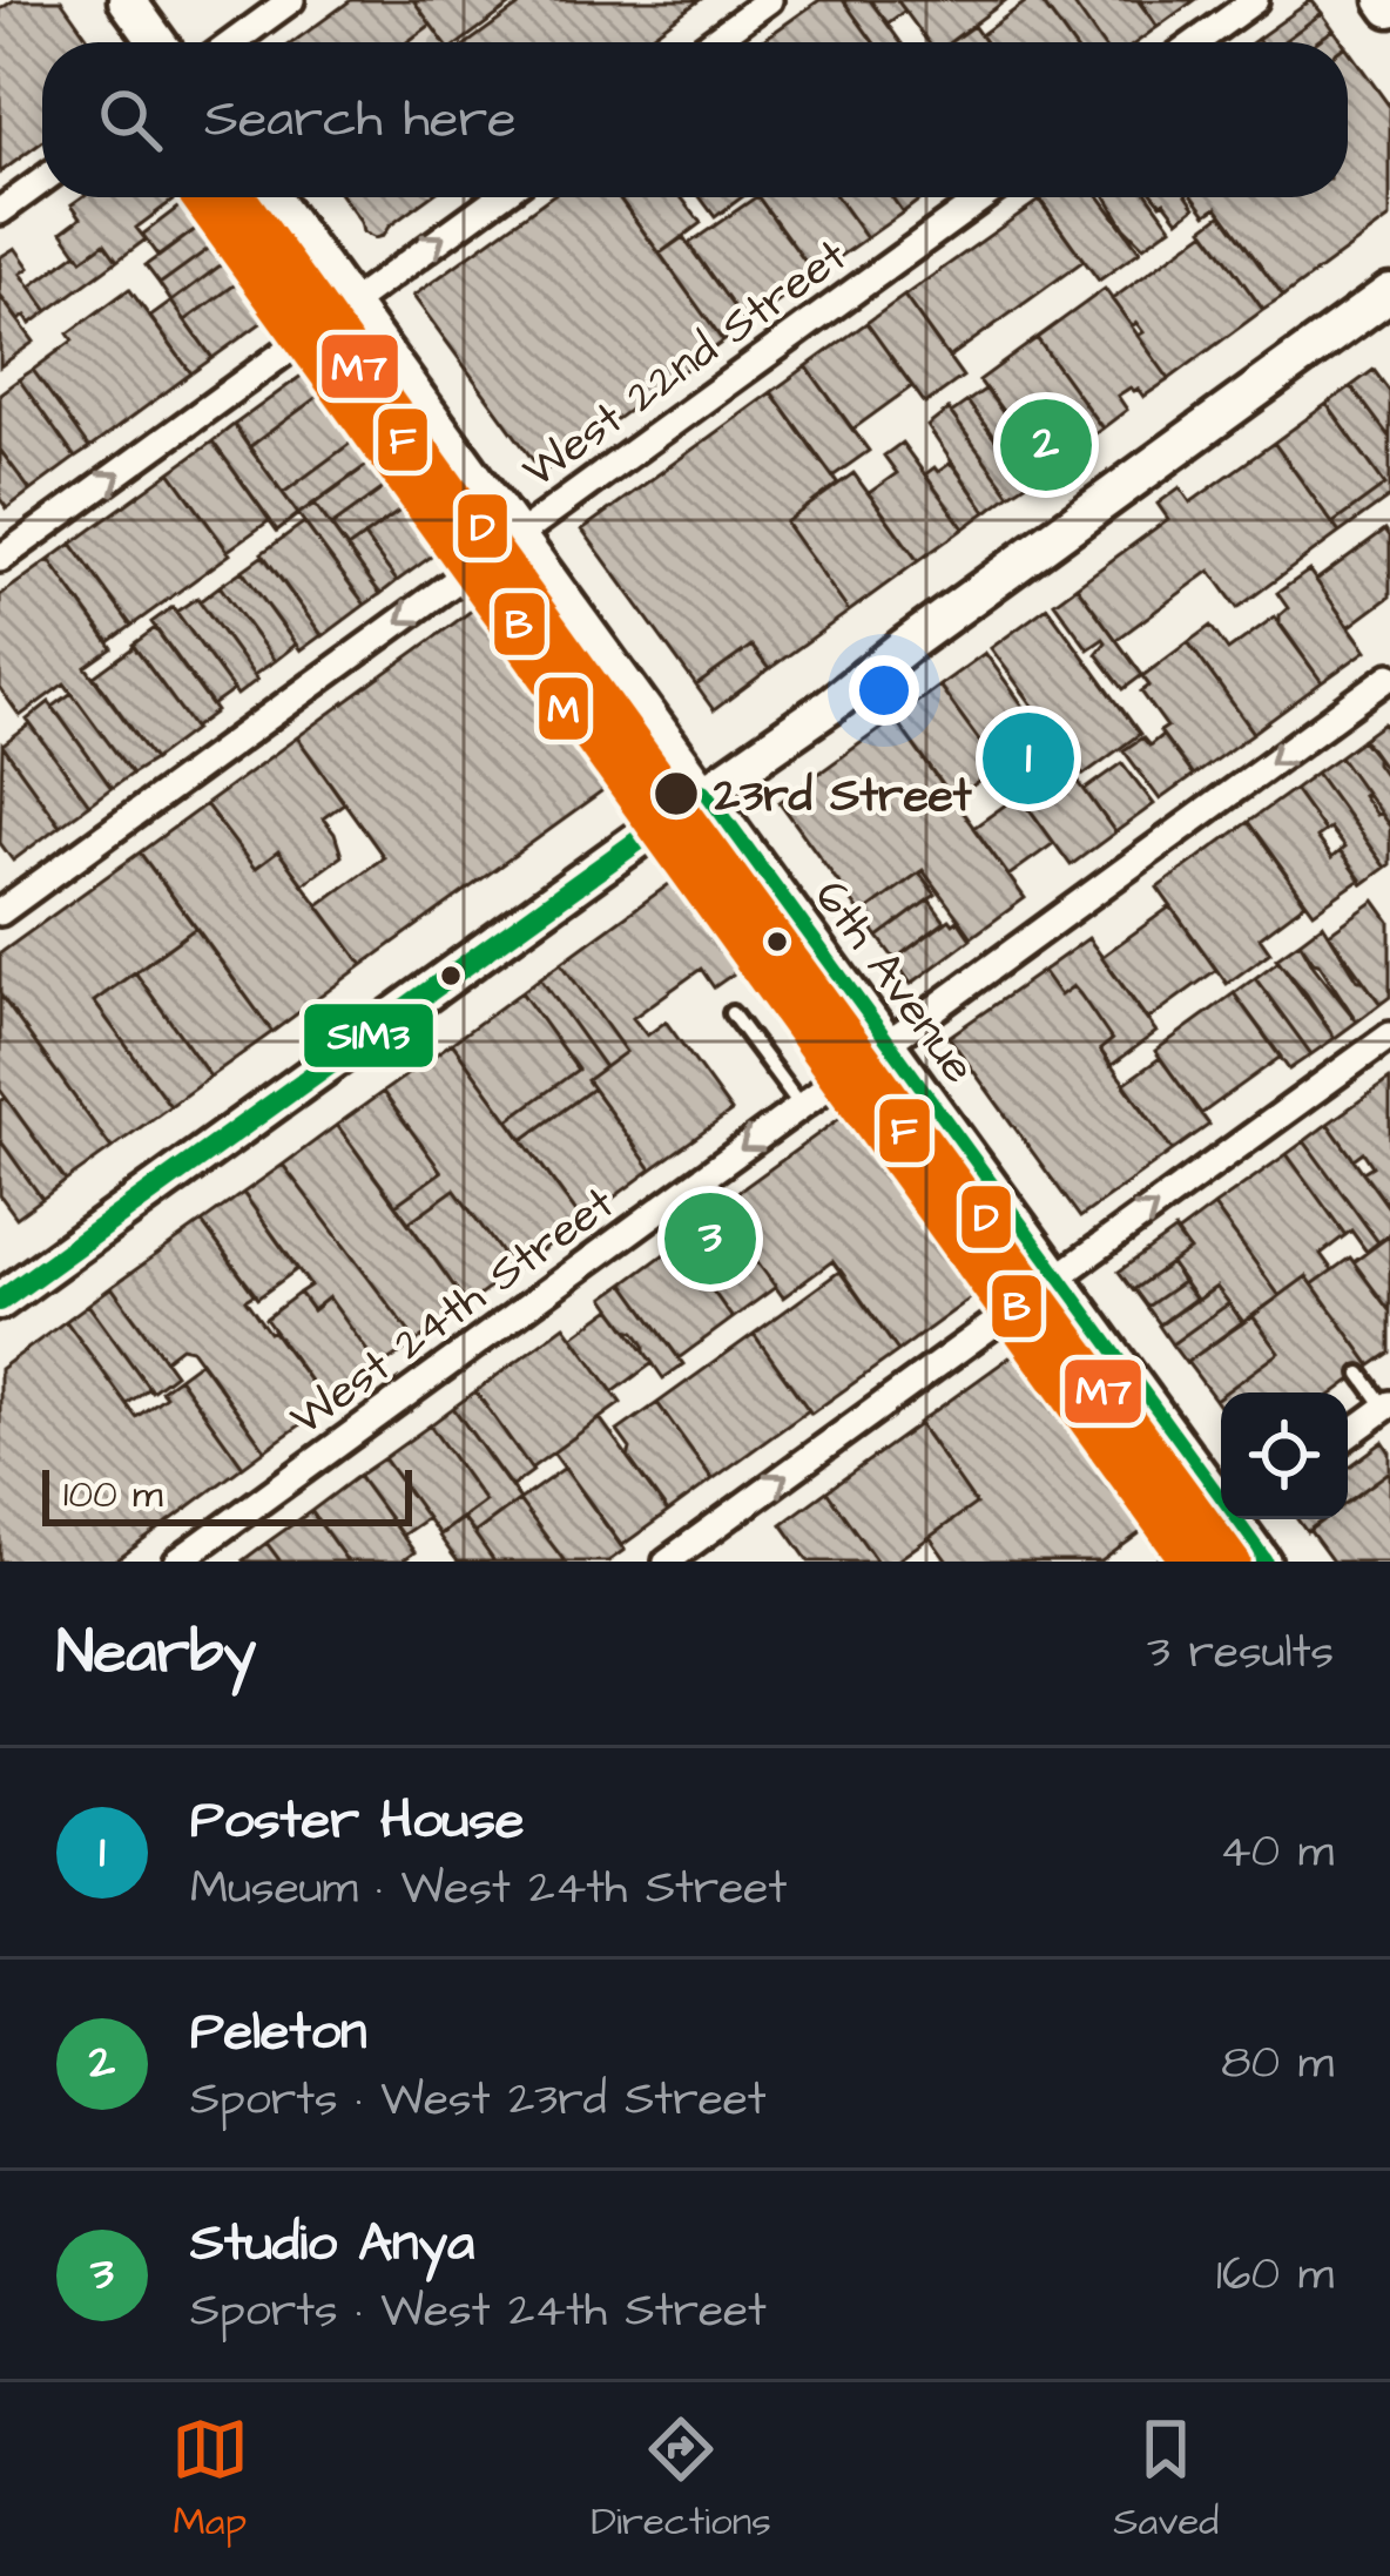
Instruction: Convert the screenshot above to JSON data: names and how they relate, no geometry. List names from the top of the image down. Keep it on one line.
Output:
{"streets":{"main road":["6th Avenue"],"street":["West 22nd Street","West 24th Street"]},"crossings":[["West 22nd Street","6th Avenue"],["6th Avenue","West 24th Street"]],"one_way":["West 22nd Street","West 24th Street"],"places":["23rd Street"],"lines":["transit line D","transit line B","transit line F","transit line M","transit line M7","transit line SIM3"],"scale_bar":"100 m","page":{"search":"Search here","pins":["2","1","3"],"scale":"100 m","heading":["Nearby","3 results"],"list":[{"mark":"1","name":"Poster House","note":"Museum · West 24th Street","value":"40 m"},{"mark":"2","name":"Peleton","note":"Sports · West 23rd Street","value":"80 m"},{"mark":"3","name":"Studio Anya","note":"Sports · West 24th Street","value":"160 m"}],"nav":["Map","Directions","Saved"]}}
